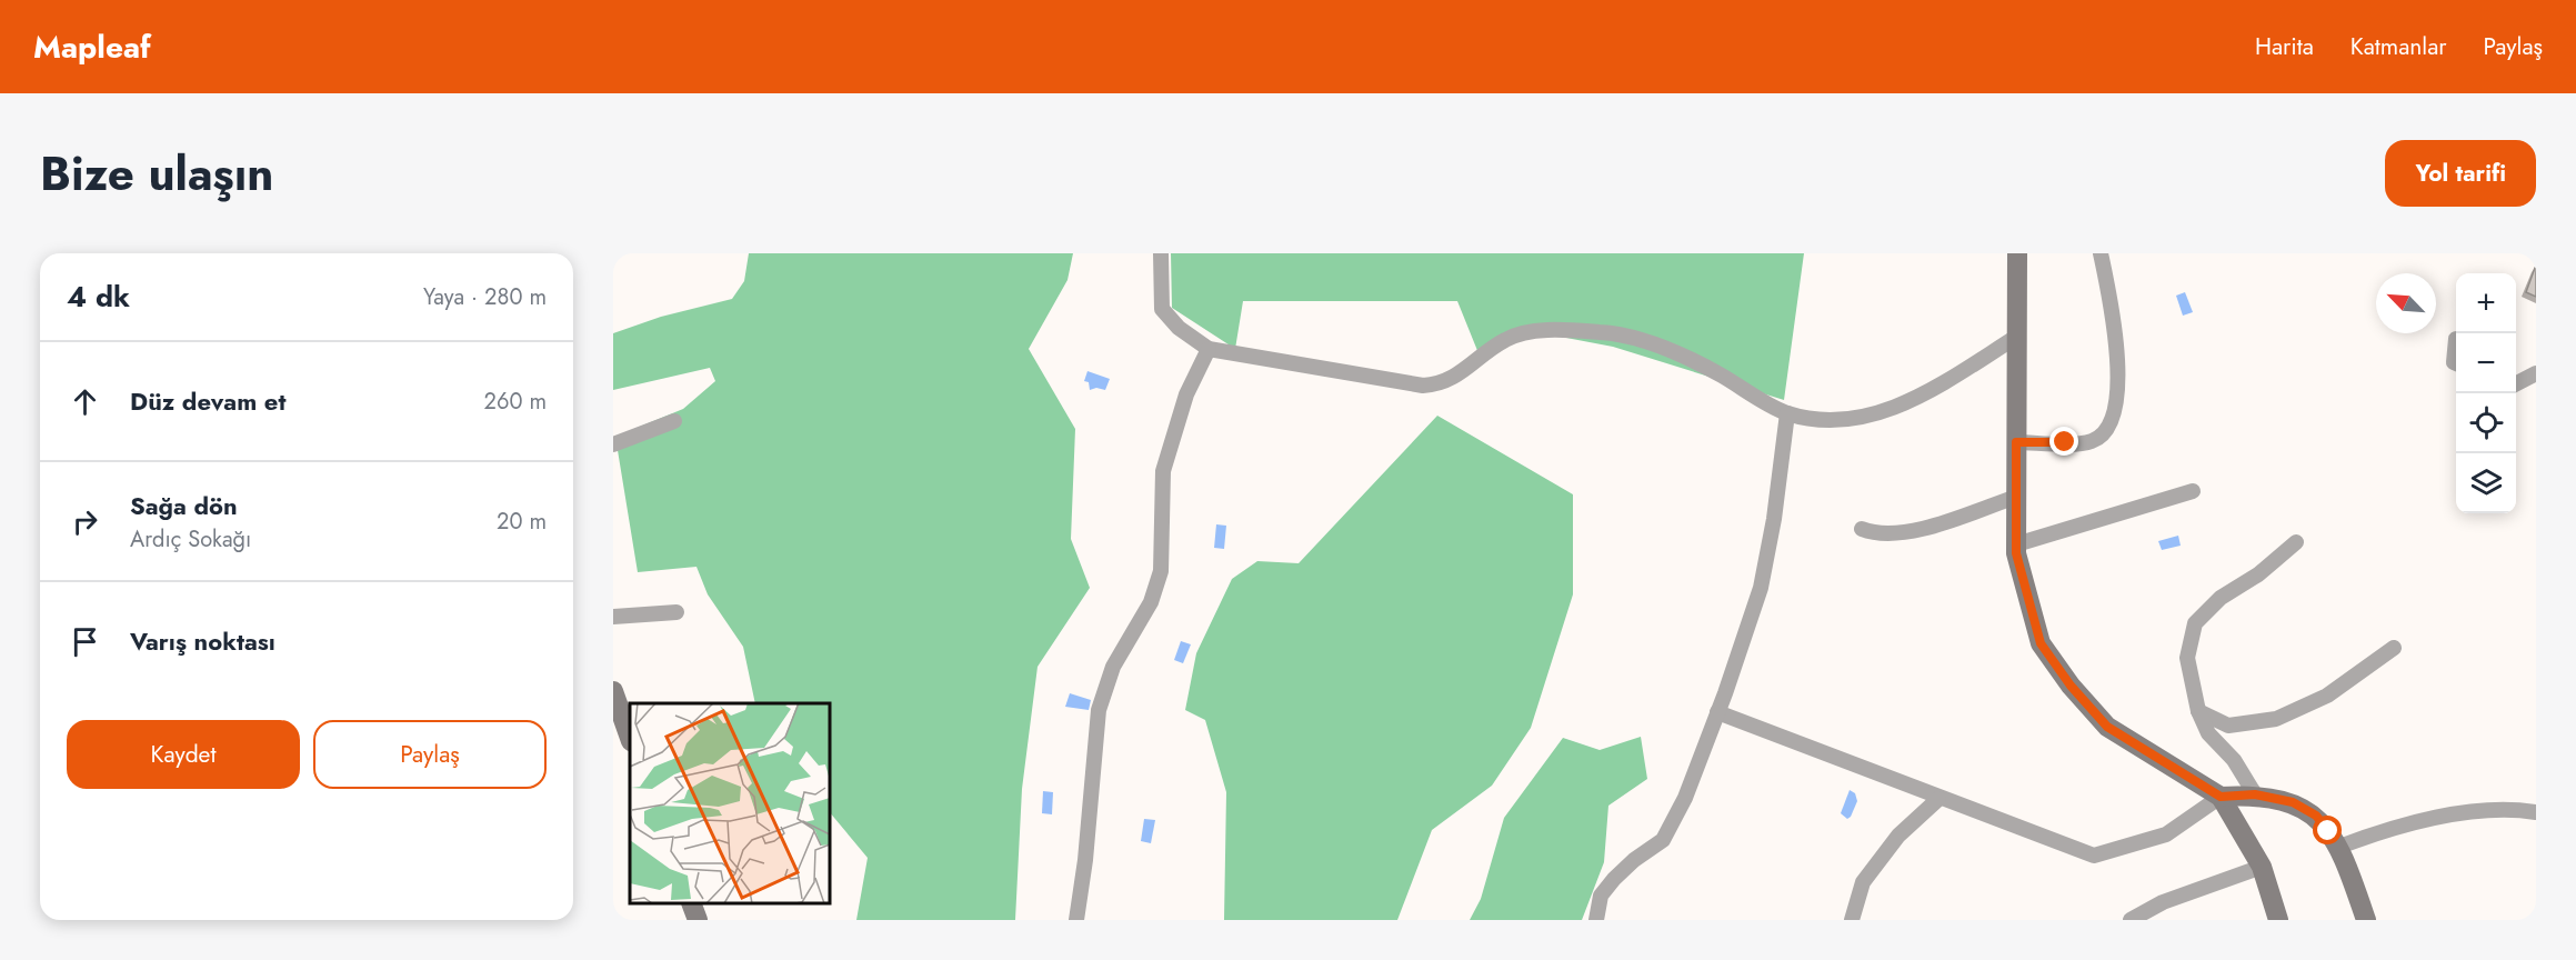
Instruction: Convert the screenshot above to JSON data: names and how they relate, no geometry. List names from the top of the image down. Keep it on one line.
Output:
{"north":"top left","page":{"header":"Mapleaf","nav":["Harita","Katmanlar","Paylaş"],"title":"Bize ulaşın","buttons":["Yol tarifi",["Kaydet","Paylaş"]],"heading":["4 dk","Yaya · 280 m"],"map_buttons":["+","−"],"list":[["Düz devam et","260 m"],["Sağa dön","Ardıç Sokağı","20 m"],"Varış noktası"]}}
